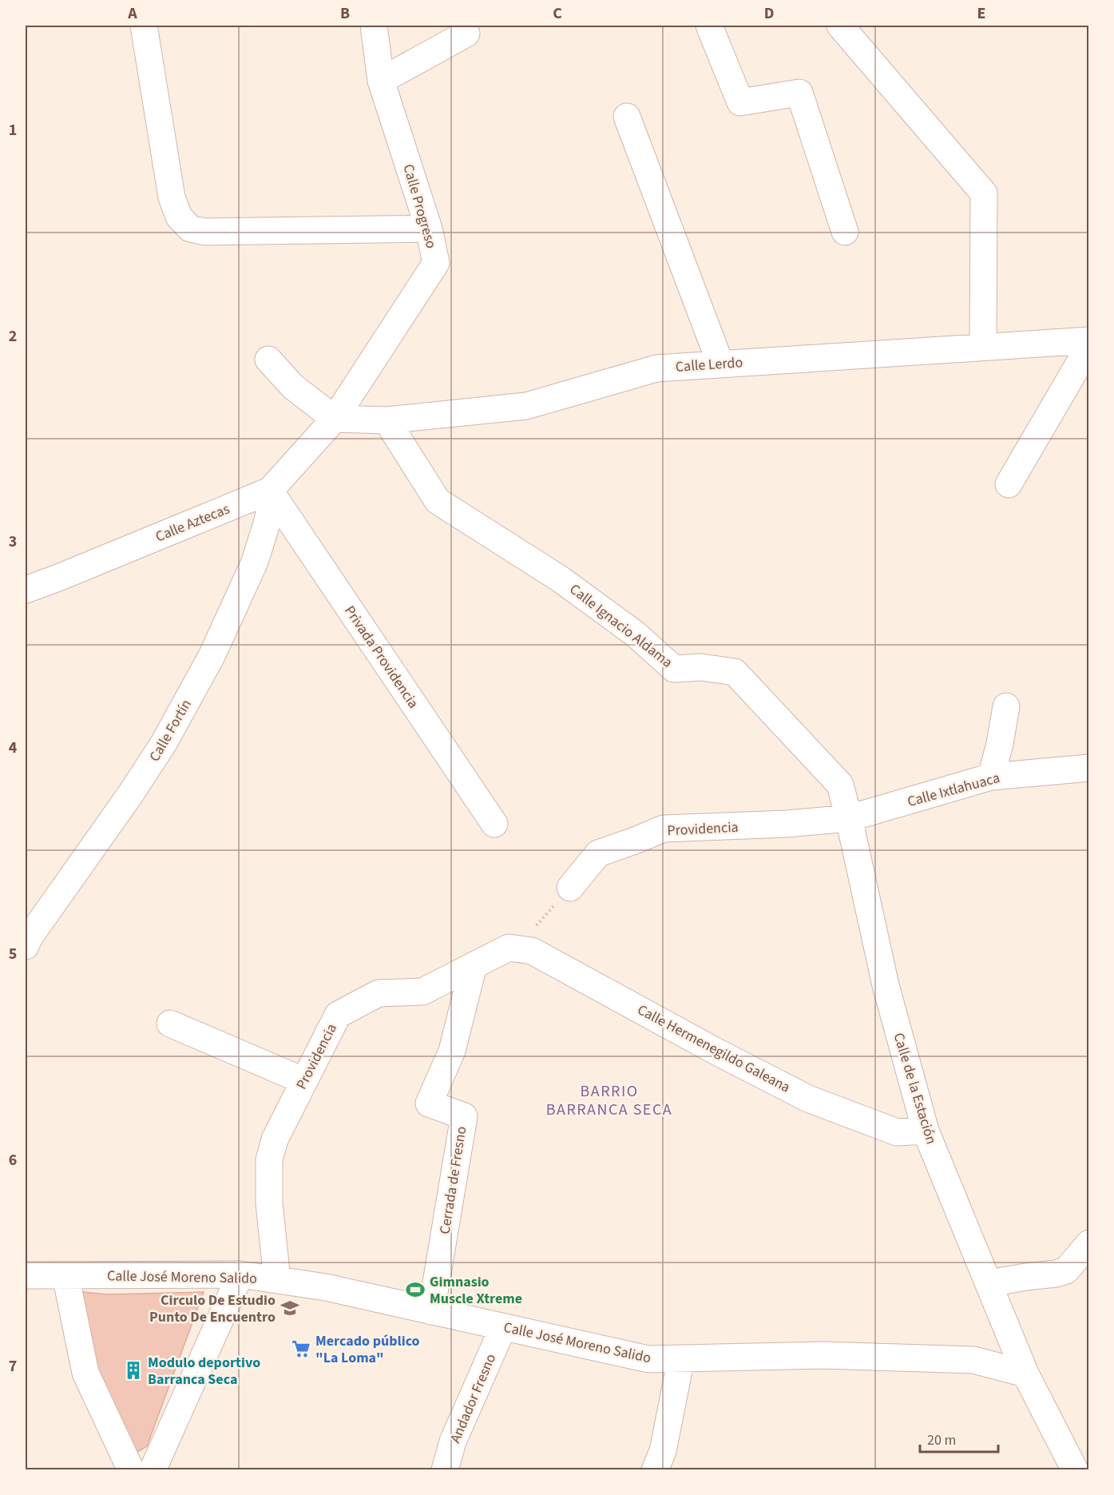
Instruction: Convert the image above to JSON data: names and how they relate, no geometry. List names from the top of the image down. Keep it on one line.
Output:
{"streets":{"street":["Calle Progreso","Calle Lerdo","Calle Aztecas","Calle Ignacio Aldama","Privada Providencia","Calle Fortín","Calle Ixtlahuaca","Providencia","Calle Hermenegildo Galeana","Calle de la Estación","Cerrada de Fresno","Calle José Moreno Salido","Andador Fresno"]},"crossings":[["Calle Progreso","Calle Lerdo"],["Calle Progreso","Calle Aztecas"],["Calle Lerdo","Calle Aztecas"],["Calle Lerdo","Calle Ignacio Aldama"],["Calle Aztecas","Privada Providencia"],["Calle Aztecas","Calle Fortín"],["Calle Ignacio Aldama","Calle Ixtlahuaca"],["Calle Ignacio Aldama","Providencia"],["Calle Ignacio Aldama","Calle de la Estación"],["Privada Providencia","Calle Fortín"],["Calle Ixtlahuaca","Providencia"],["Calle Ixtlahuaca","Calle de la Estación"],["Providencia","Calle Hermenegildo Galeana"],["Providencia","Calle de la Estación"],["Providencia","Cerrada de Fresno"],["Providencia","Calle José Moreno Salido"],["Calle Hermenegildo Galeana","Calle de la Estación"],["Calle de la Estación","Calle José Moreno Salido"],["Cerrada de Fresno","Calle José Moreno Salido"],["Calle José Moreno Salido","Andador Fresno"]],"districts":["BARRIO BARRANCA SECA"],"places":{"sports":["Gimnasio Muscle Xtreme"],"school or university":["Circulo De Estudio Punto De Encuentro"],"supermarket":["Mercado público \"La Loma\""],"building":["Modulo deportivo Barranca Seca"]},"scale_bar":"20 m","grid":{"columns":["A","B","C","D","E"],"rows":["1","2","3","4","5","6","7"]}}
